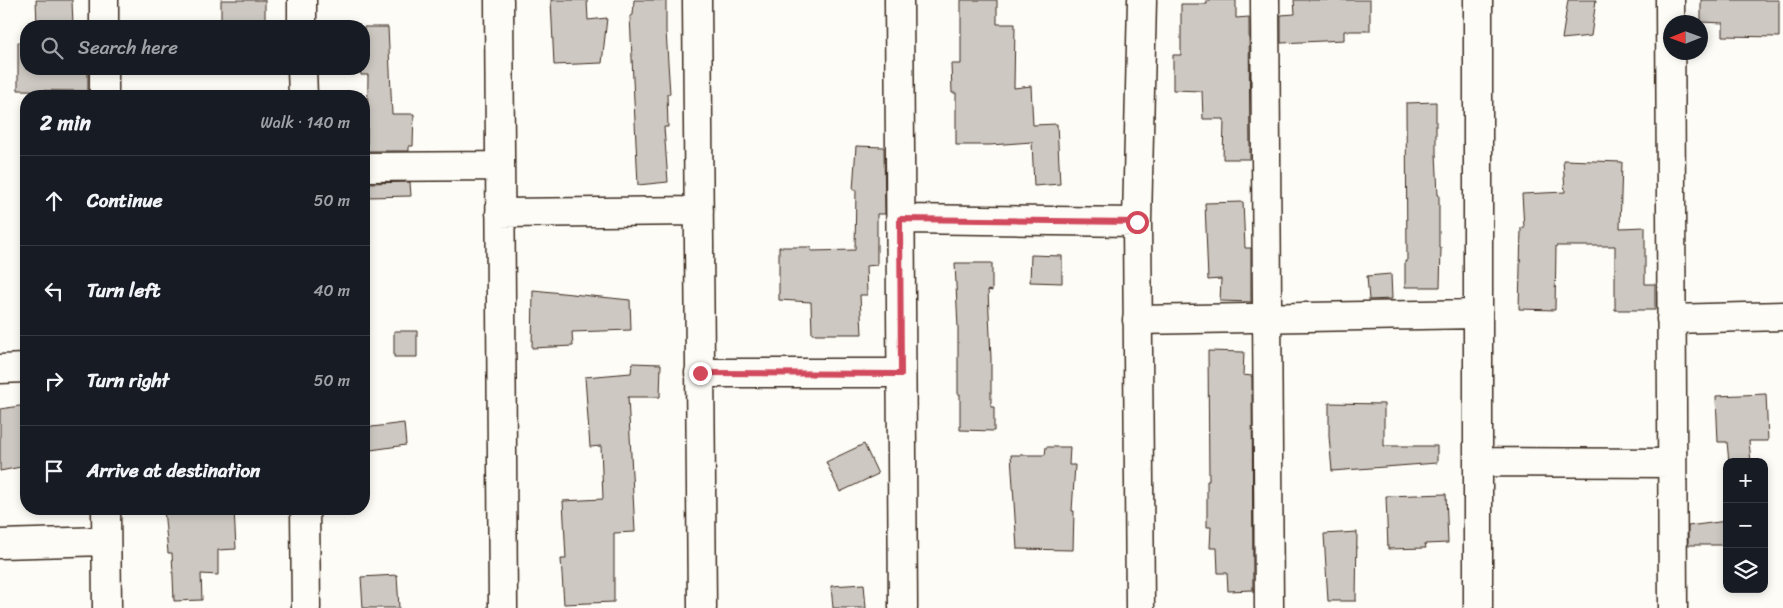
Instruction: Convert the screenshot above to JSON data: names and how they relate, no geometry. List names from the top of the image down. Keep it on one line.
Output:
{"north":"left","page":{"search":"Search here","heading":["2 min","Walk · 140 m"],"list":[["Continue","50 m"],["Turn left","40 m"],["Turn right","50 m"],"Arrive at destination"],"map_buttons":["+","−"]}}
